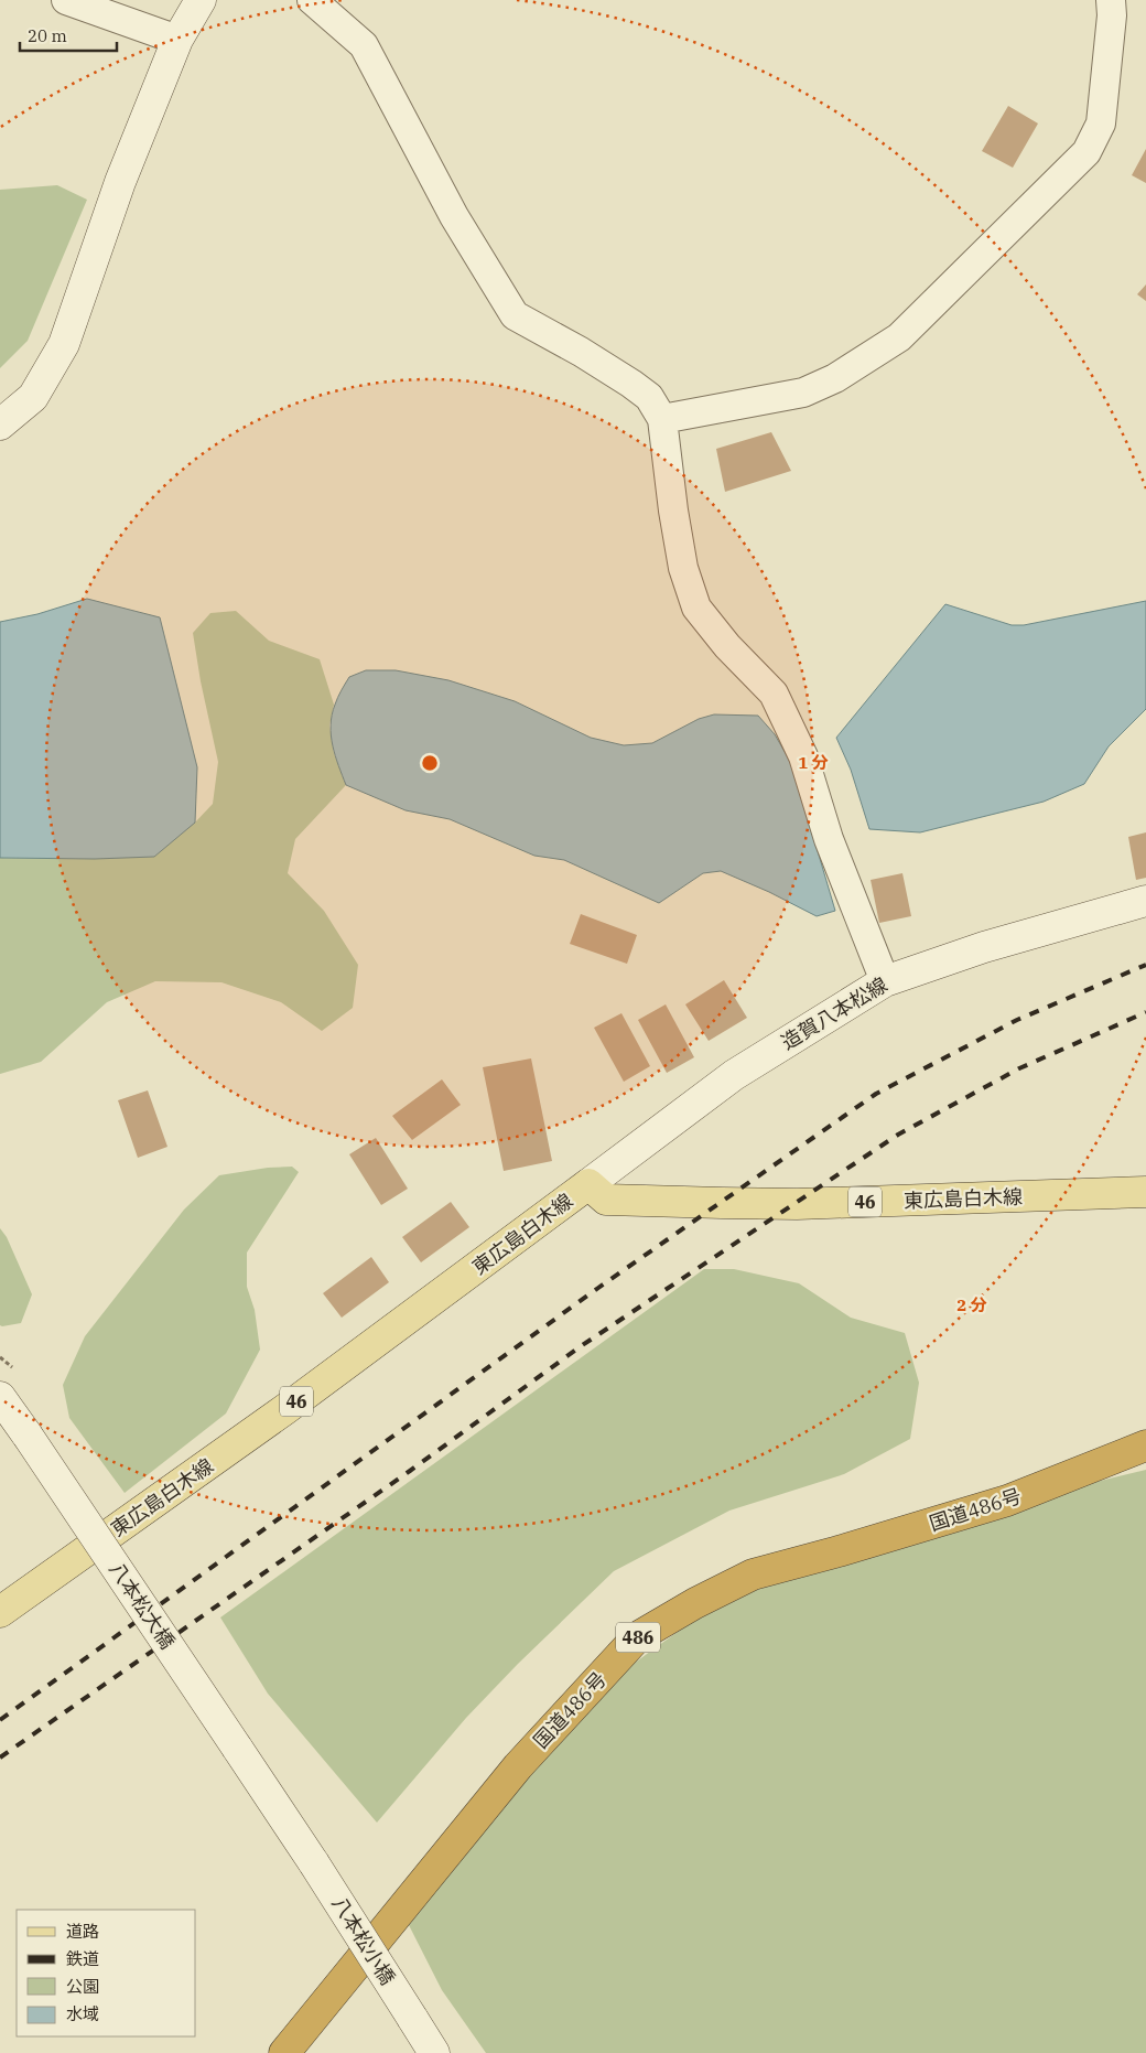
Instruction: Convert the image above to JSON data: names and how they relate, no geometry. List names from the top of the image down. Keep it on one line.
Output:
{"streets":{"highway":["国道486号","486"],"main road":["東広島白木線","46"],"street":["造賀八本松線","八本松大橋","八本松小橋"]},"crossings":[["造賀八本松線","東広島白木線"],["八本松大橋","八本松小橋"]],"legend":["道路","鉄道","公園","水域"],"scale_bar":"20 m","rings":["1 分","2 分"]}
